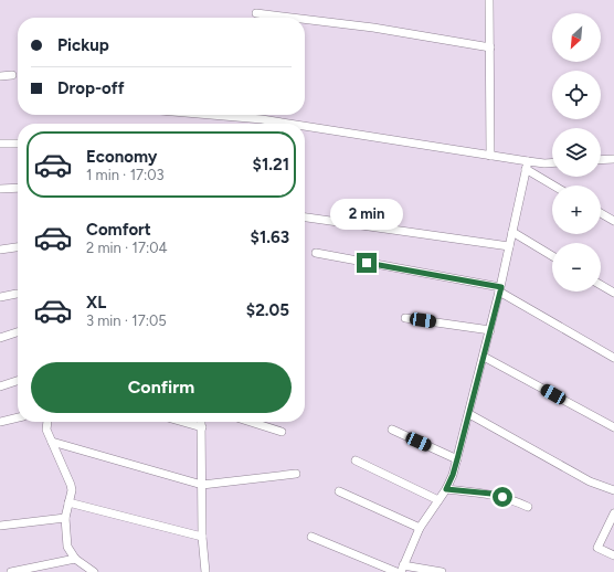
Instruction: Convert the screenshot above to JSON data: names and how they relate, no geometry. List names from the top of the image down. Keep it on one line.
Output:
{"north":"bottom left","page":{"map_buttons":["+","−"],"banner":["Pickup","Drop-off"],"list":[{"name":"Economy","note":"1 min · 17:03","value":"$1.21"},{"name":"Comfort","note":"2 min · 17:04","value":"$1.63"},{"name":"XL","note":"3 min · 17:05","value":"$2.05"}],"bubble":"2 min","buttons":"Confirm"}}
